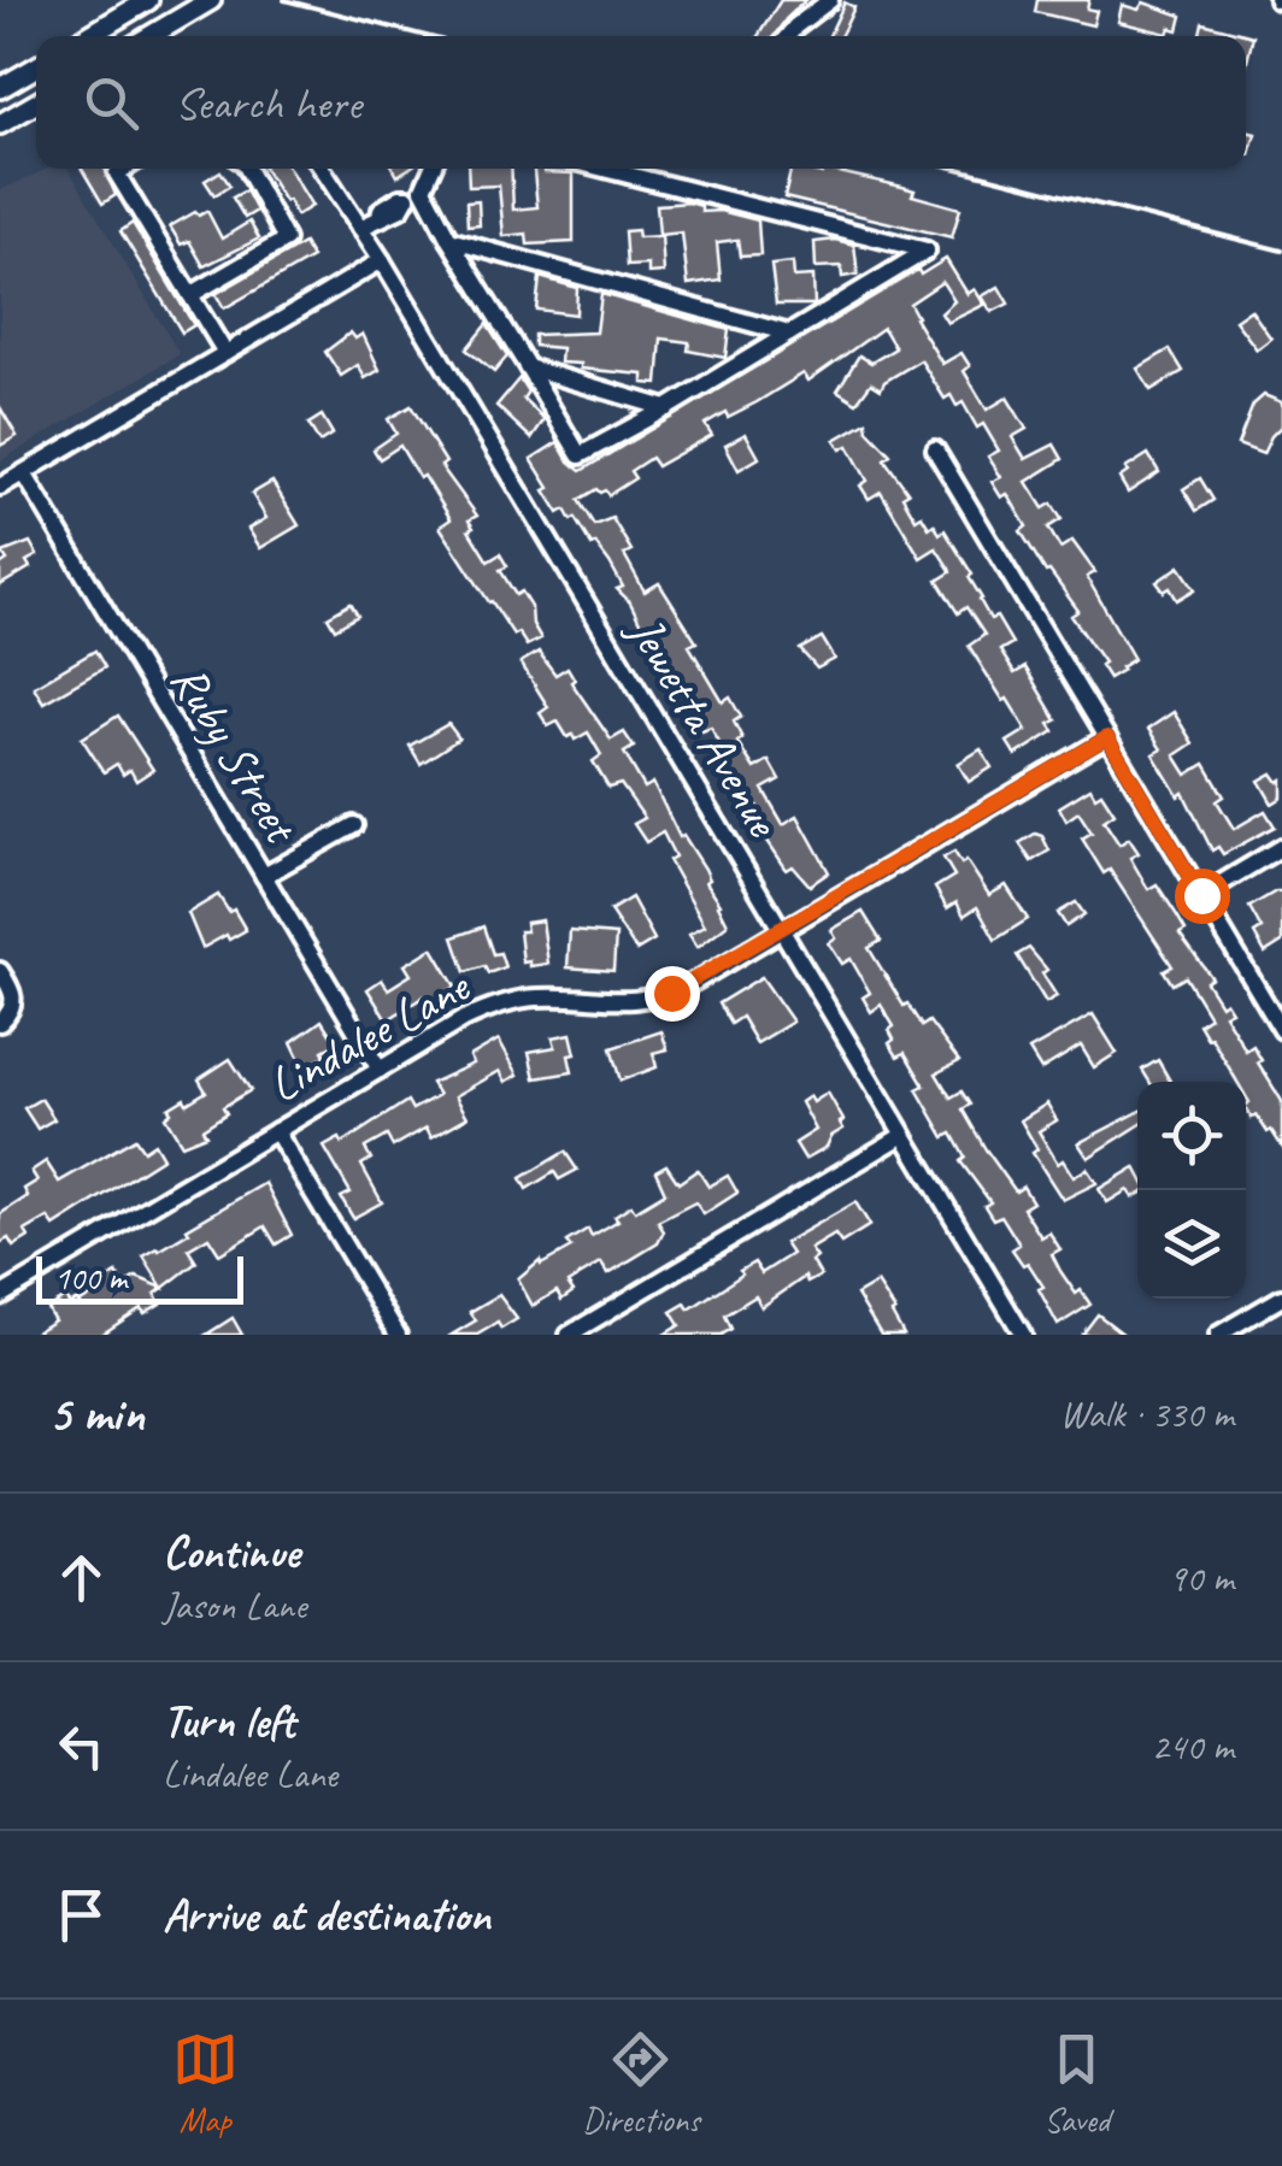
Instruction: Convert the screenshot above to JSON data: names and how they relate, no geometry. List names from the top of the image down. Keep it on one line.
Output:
{"streets":{"street":["Jewetta Avenue","Ruby Street","Lindalee Lane"]},"crossings":[["Jewetta Avenue","Lindalee Lane"],["Ruby Street","Lindalee Lane"]],"scale_bar":"100 m","page":{"search":"Search here","scale":"100 m","heading":["5 min","Walk · 330 m"],"list":[["Continue","Jason Lane","90 m"],["Turn left","Lindalee Lane","240 m"],"Arrive at destination"],"nav":["Map","Directions","Saved"]}}
